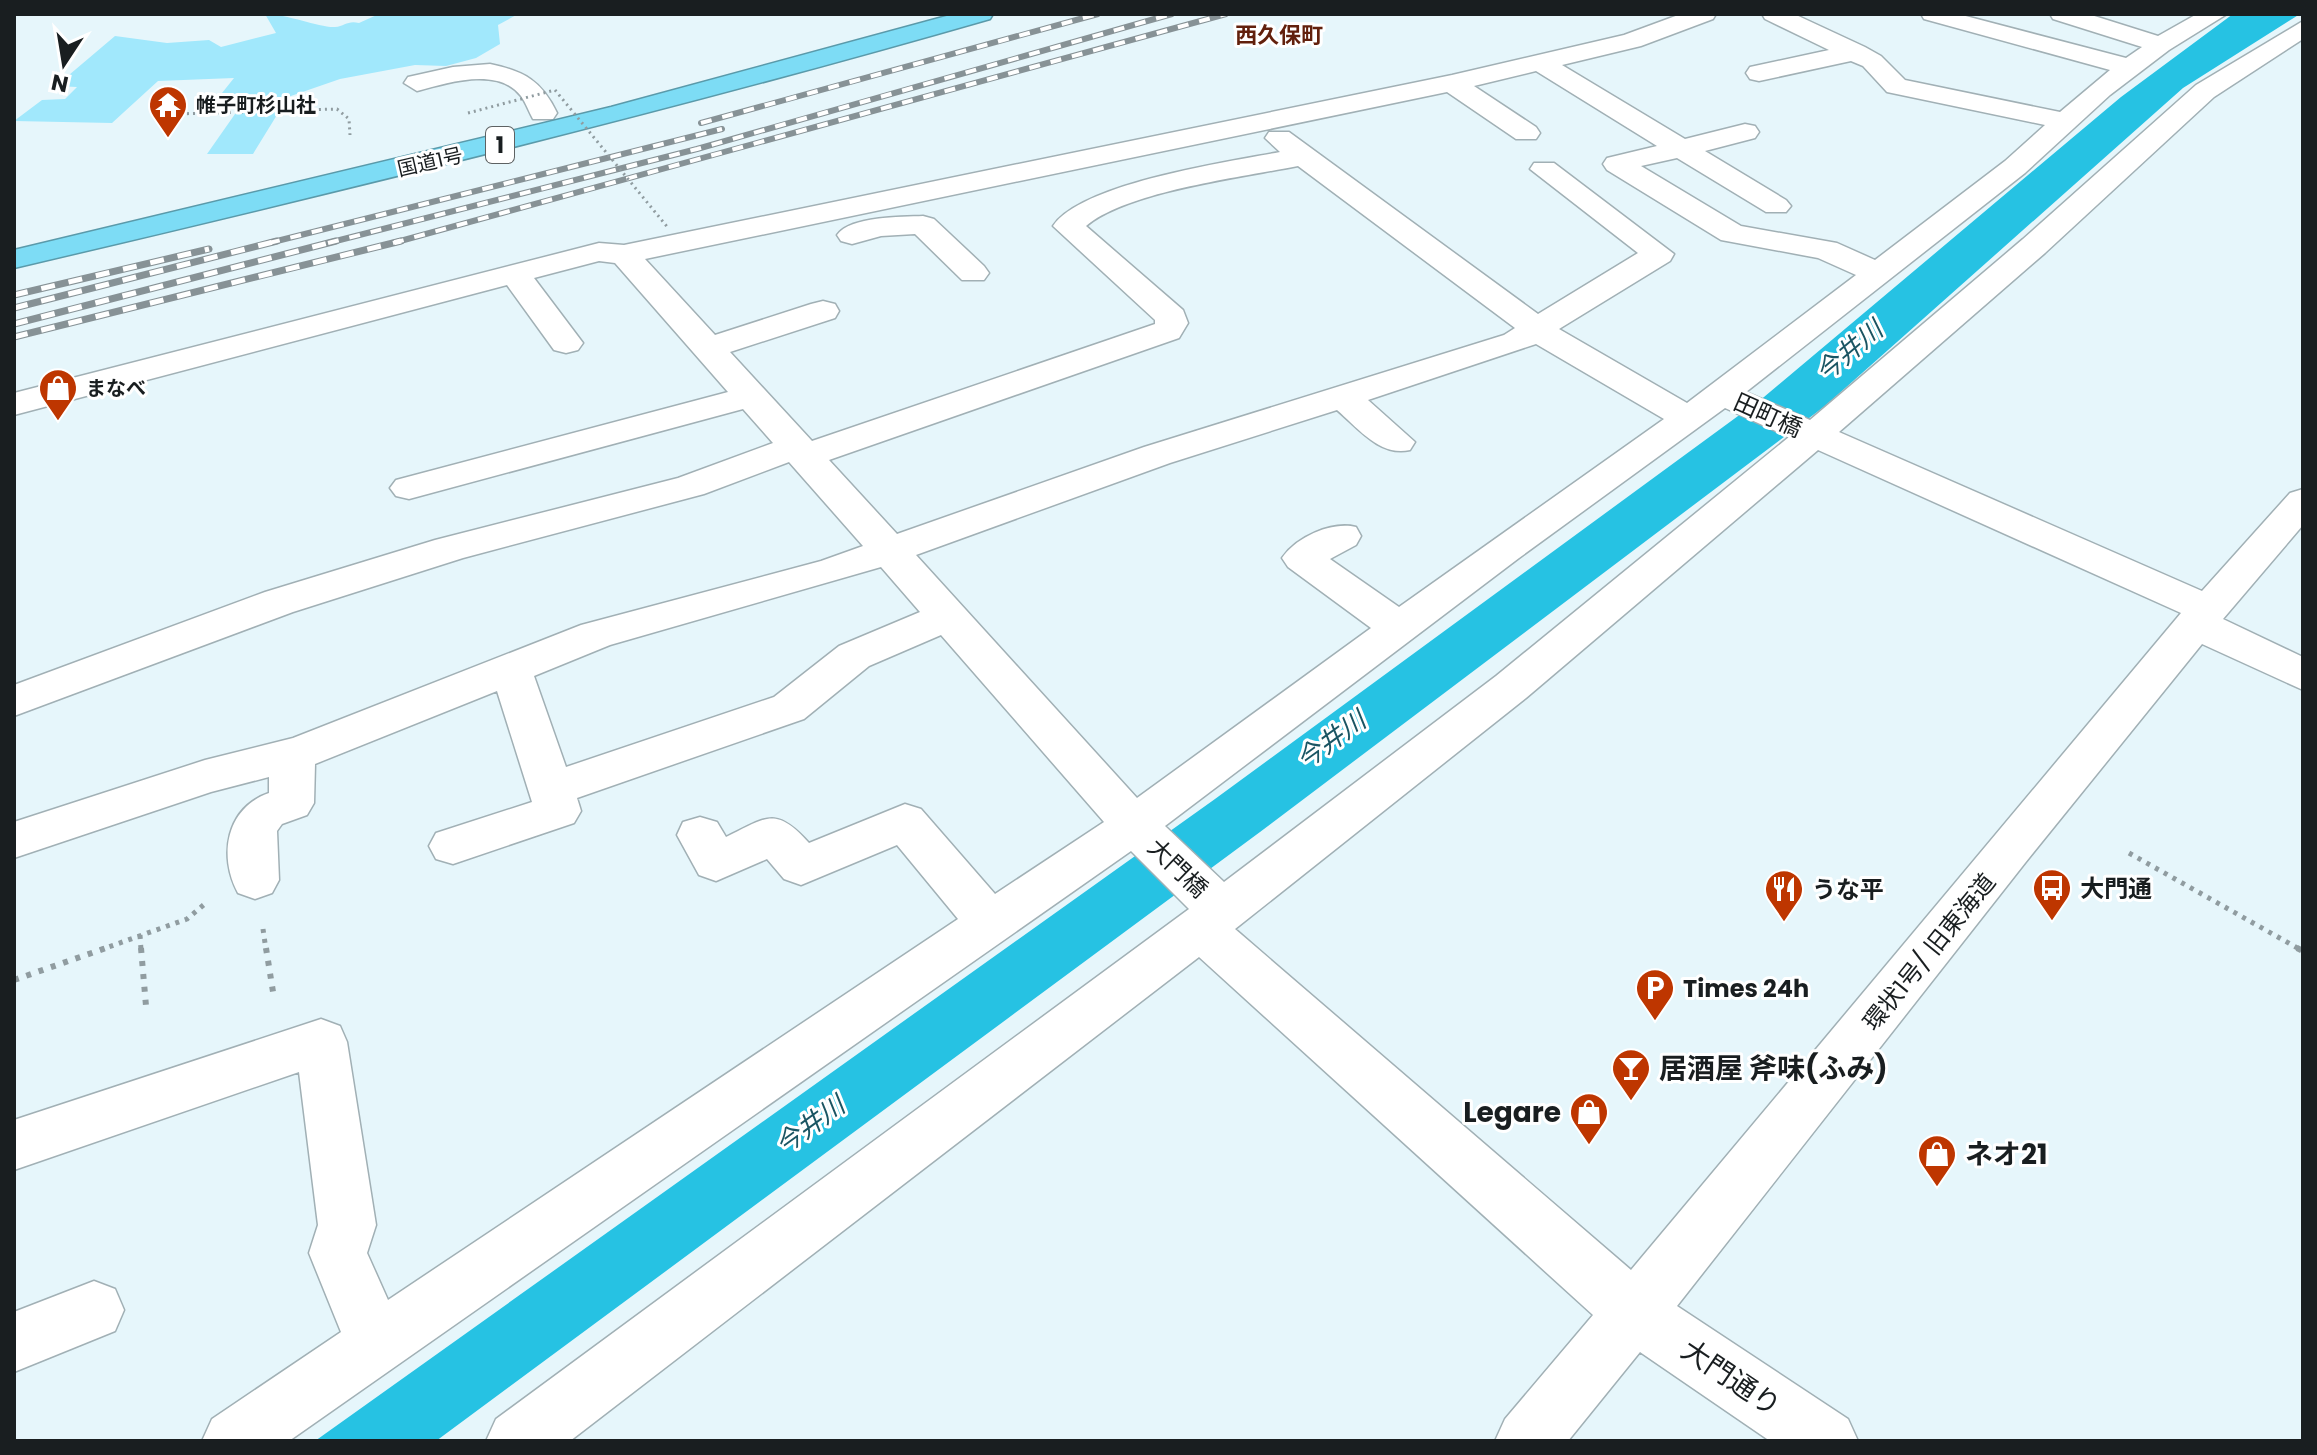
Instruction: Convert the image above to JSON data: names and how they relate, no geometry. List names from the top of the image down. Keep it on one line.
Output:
{"streets":{"highway":["1","国道1号"],"street":["田町橋","大門橋","環状1号/ 旧東海道","大門通り"]},"crossings":[["田町橋","環状1号/ 旧東海道"],["大門橋","環状1号/ 旧東海道"],["大門橋","大門通り"],["環状1号/ 旧東海道","大門通り"]],"districts":["西久保町"],"water":["今井川"],"places":{"temple":["帷子町杉山社"],"shop":["まなべ","Legare","ネオ21"],"bus stop":["大門通"],"restaurant":["うな平"],"parking":["Times 24h"],"bar":["居酒屋 斧味(ふみ)"]},"north":"bottom"}
